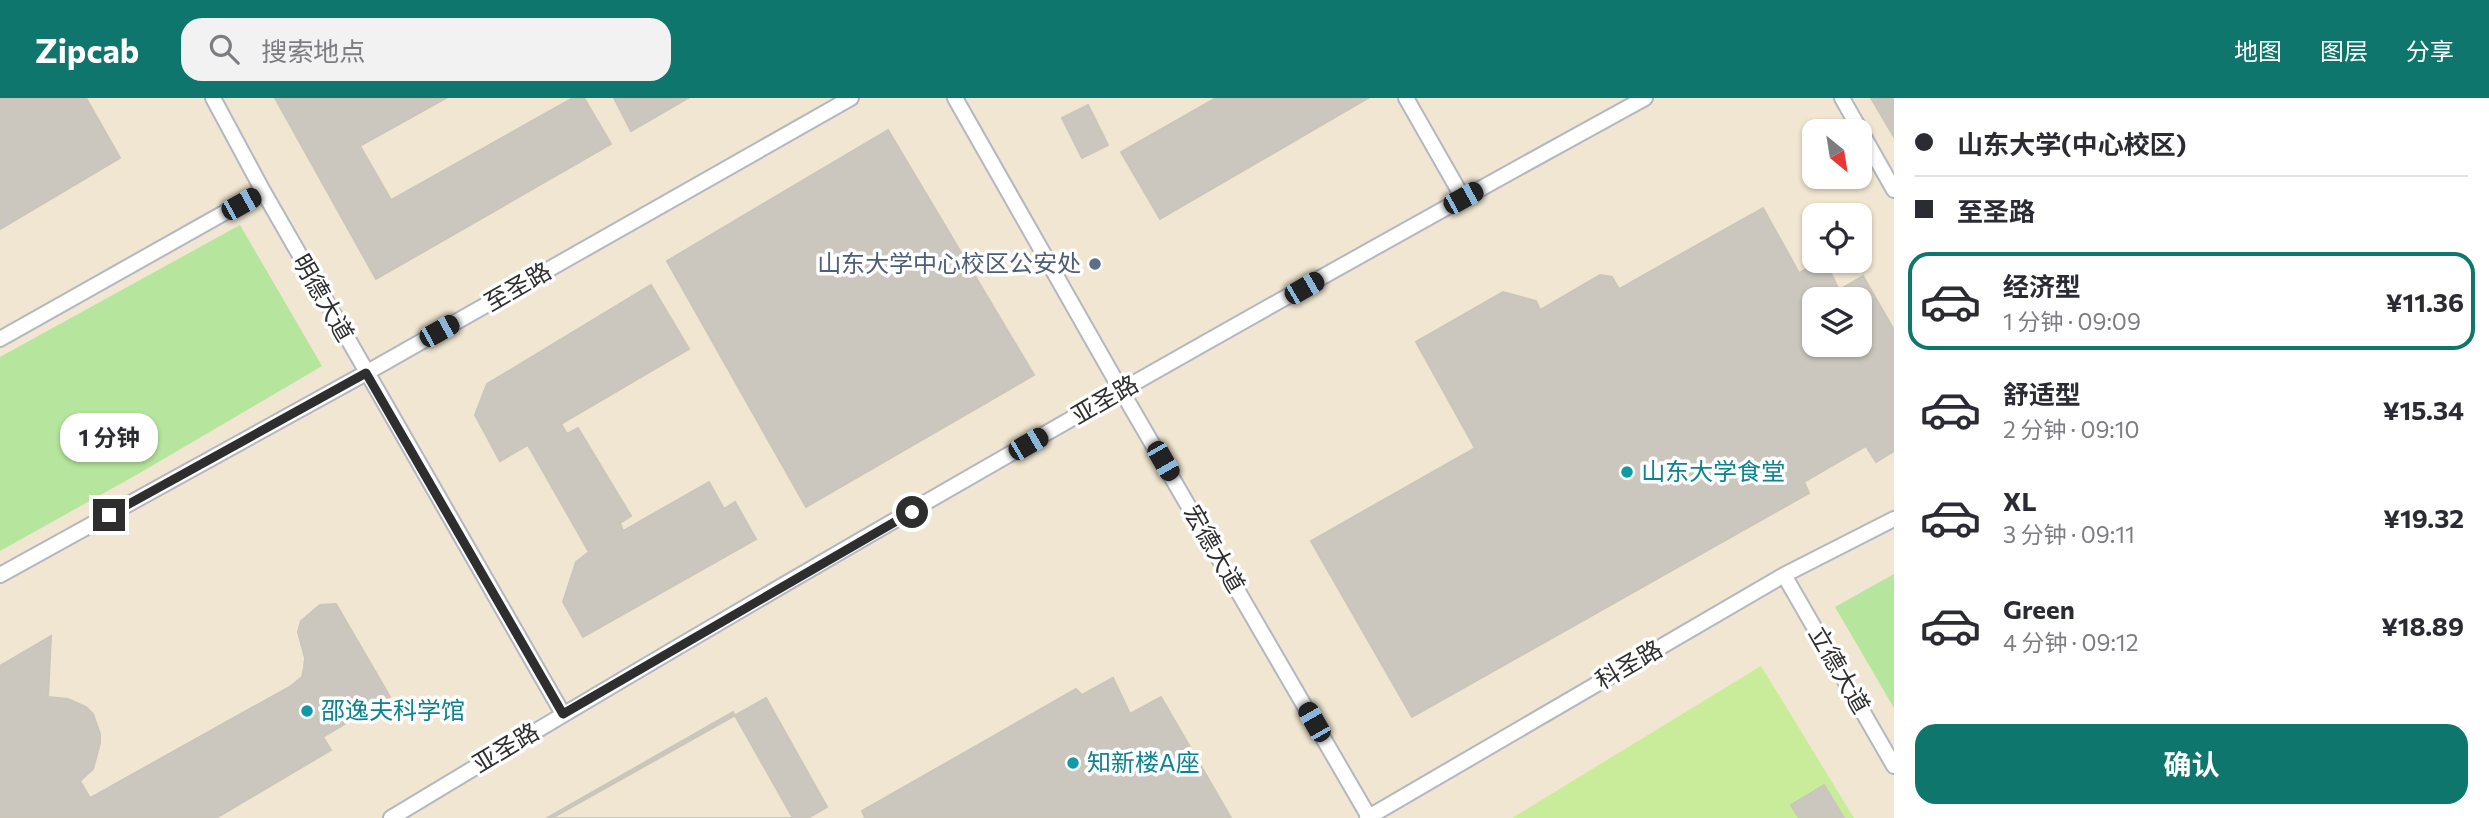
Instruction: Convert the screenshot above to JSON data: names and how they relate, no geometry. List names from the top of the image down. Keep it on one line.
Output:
{"streets":{"lane":["至圣路","明德大道","亚圣路","宏德大道","科圣路","立德大道"]},"crossings":[["至圣路","明德大道"],["明德大道","亚圣路"],["亚圣路","宏德大道"],["宏德大道","科圣路"],["科圣路","立德大道"]],"places":["山东大学中心校区公安处","山东大学食堂","邵逸夫科学馆","知新楼A座"],"north":"bottom right","page":{"header":"Zipcab","search":"搜索地点","nav":["地图","图层","分享"],"banner":["山东大学(中心校区)","至圣路"],"list":[{"name":"经济型","note":"1 分钟 · 09:09","value":"¥11.36"},{"name":"舒适型","note":"2 分钟 · 09:10","value":"¥15.34"},{"name":"XL","note":"3 分钟 · 09:11","value":"¥19.32"},{"name":"Green","note":"4 分钟 · 09:12","value":"¥18.89"}],"bubble":"1 分钟","buttons":"确认"}}
